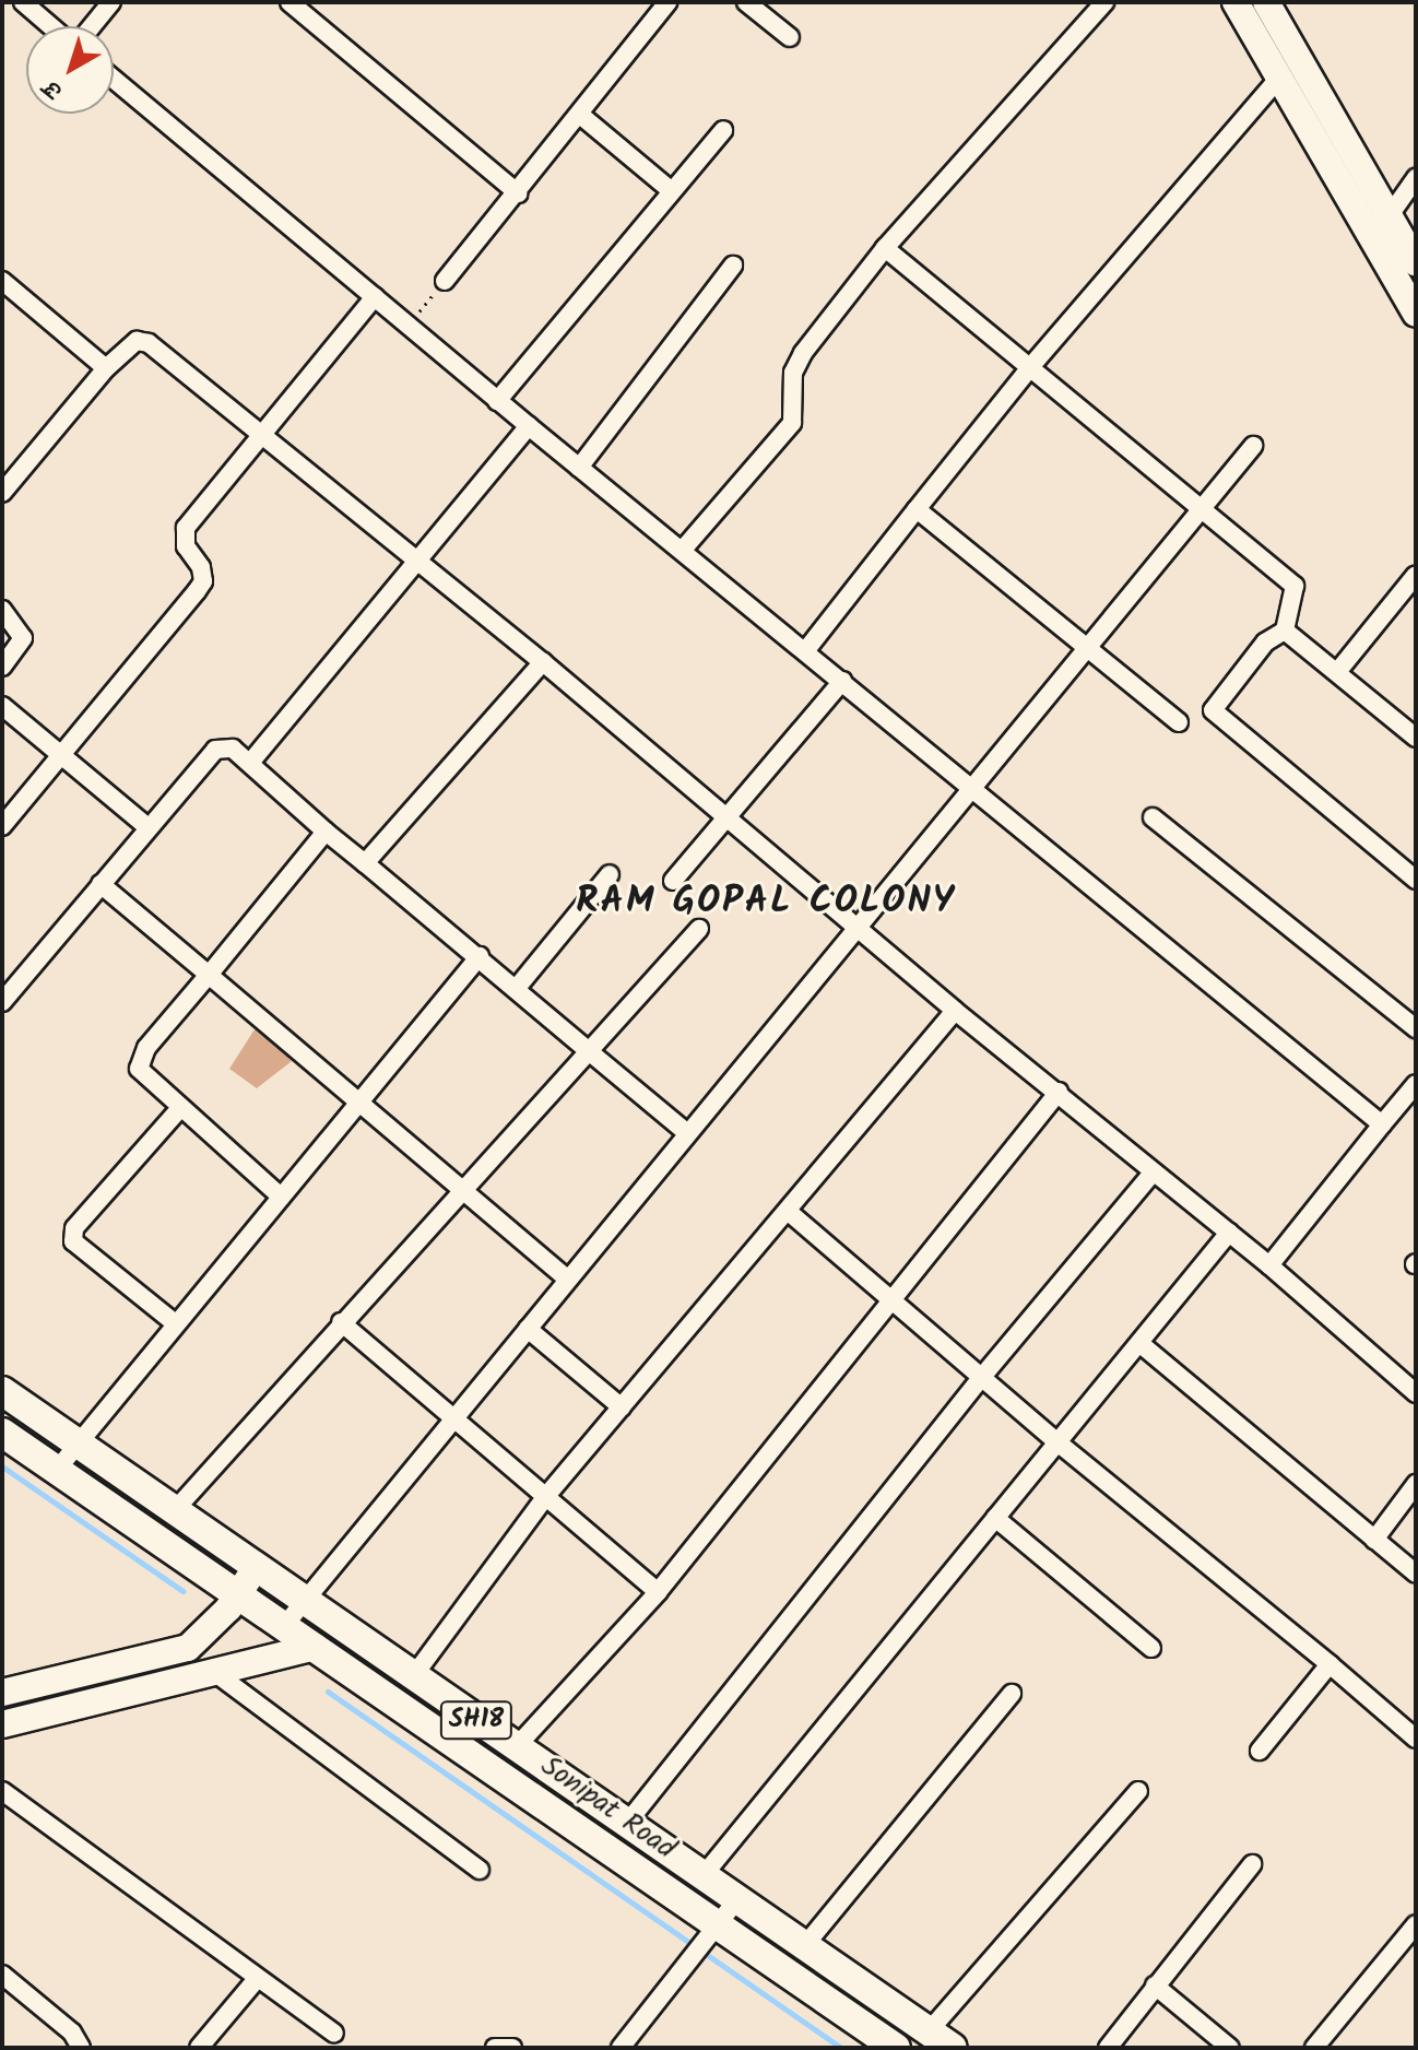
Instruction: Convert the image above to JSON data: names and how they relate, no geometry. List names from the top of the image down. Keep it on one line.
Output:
{"streets":{"main road":["SH18","Sonipat Road"]},"districts":["RAM GOPAL COLONY"],"north":"bottom left"}
